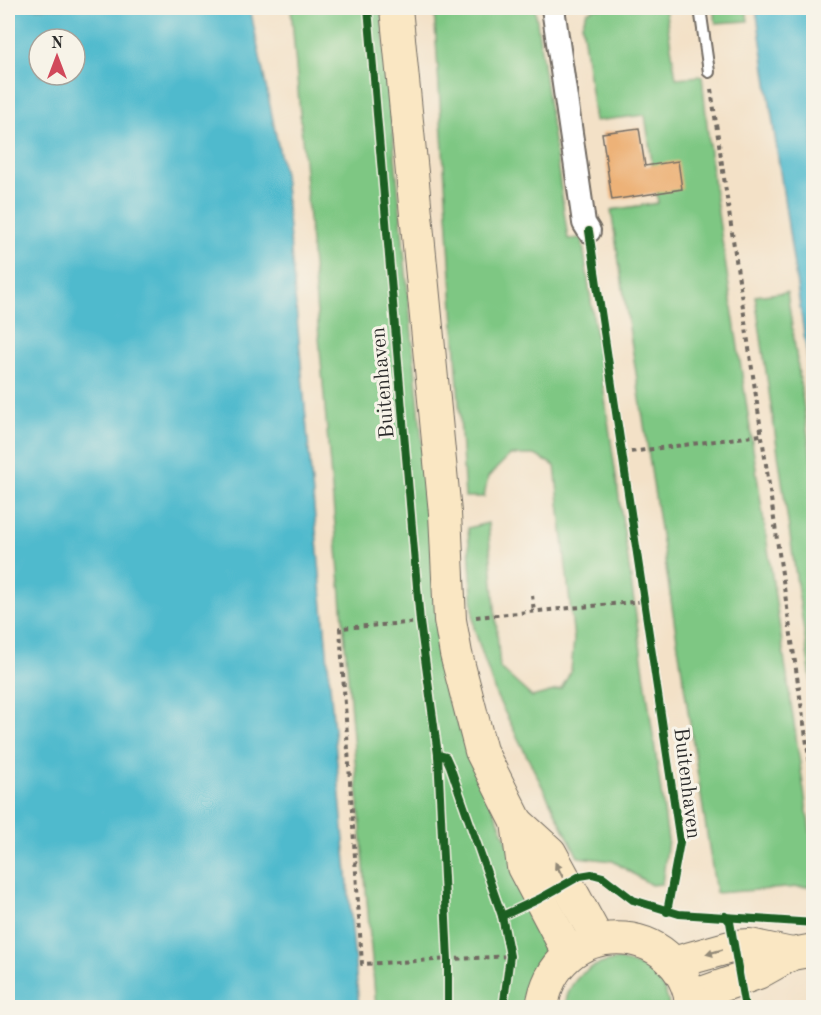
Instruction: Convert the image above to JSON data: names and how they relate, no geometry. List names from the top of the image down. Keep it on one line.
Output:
{"streets":{"cycle path":["Buitenhaven"]},"north":"top"}
